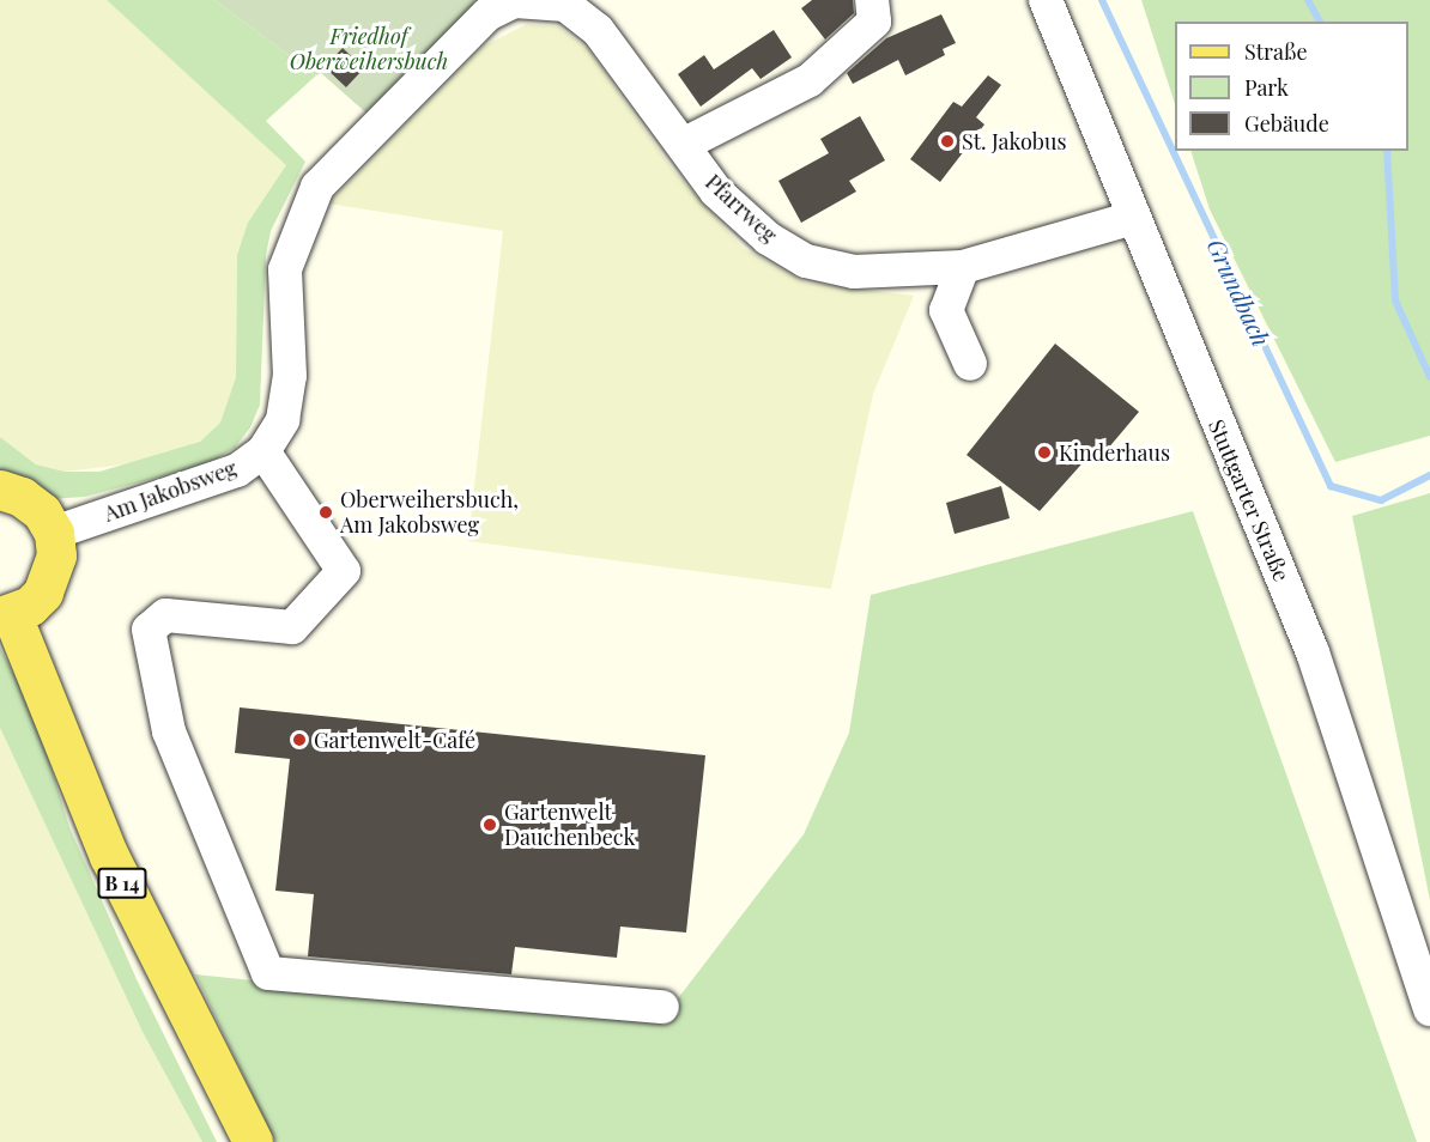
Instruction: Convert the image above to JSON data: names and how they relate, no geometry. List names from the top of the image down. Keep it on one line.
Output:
{"streets":{"main road":["B 14"],"street":["Pfarrweg","Am Jakobsweg","Stuttgarter Straße"]},"crossings":[["Pfarrweg","Am Jakobsweg"],["Pfarrweg","Stuttgarter Straße"]],"water":["Grundbach"],"parks":["Friedhof Oberweihersbuch"],"places":["St. Jakobus","Kinderhaus","Oberweihersbuch, Am Jakobsweg","Gartenwelt-Café","Gartenwelt Dauchenbeck"],"legend":["Straße","Park","Gebäude"]}
